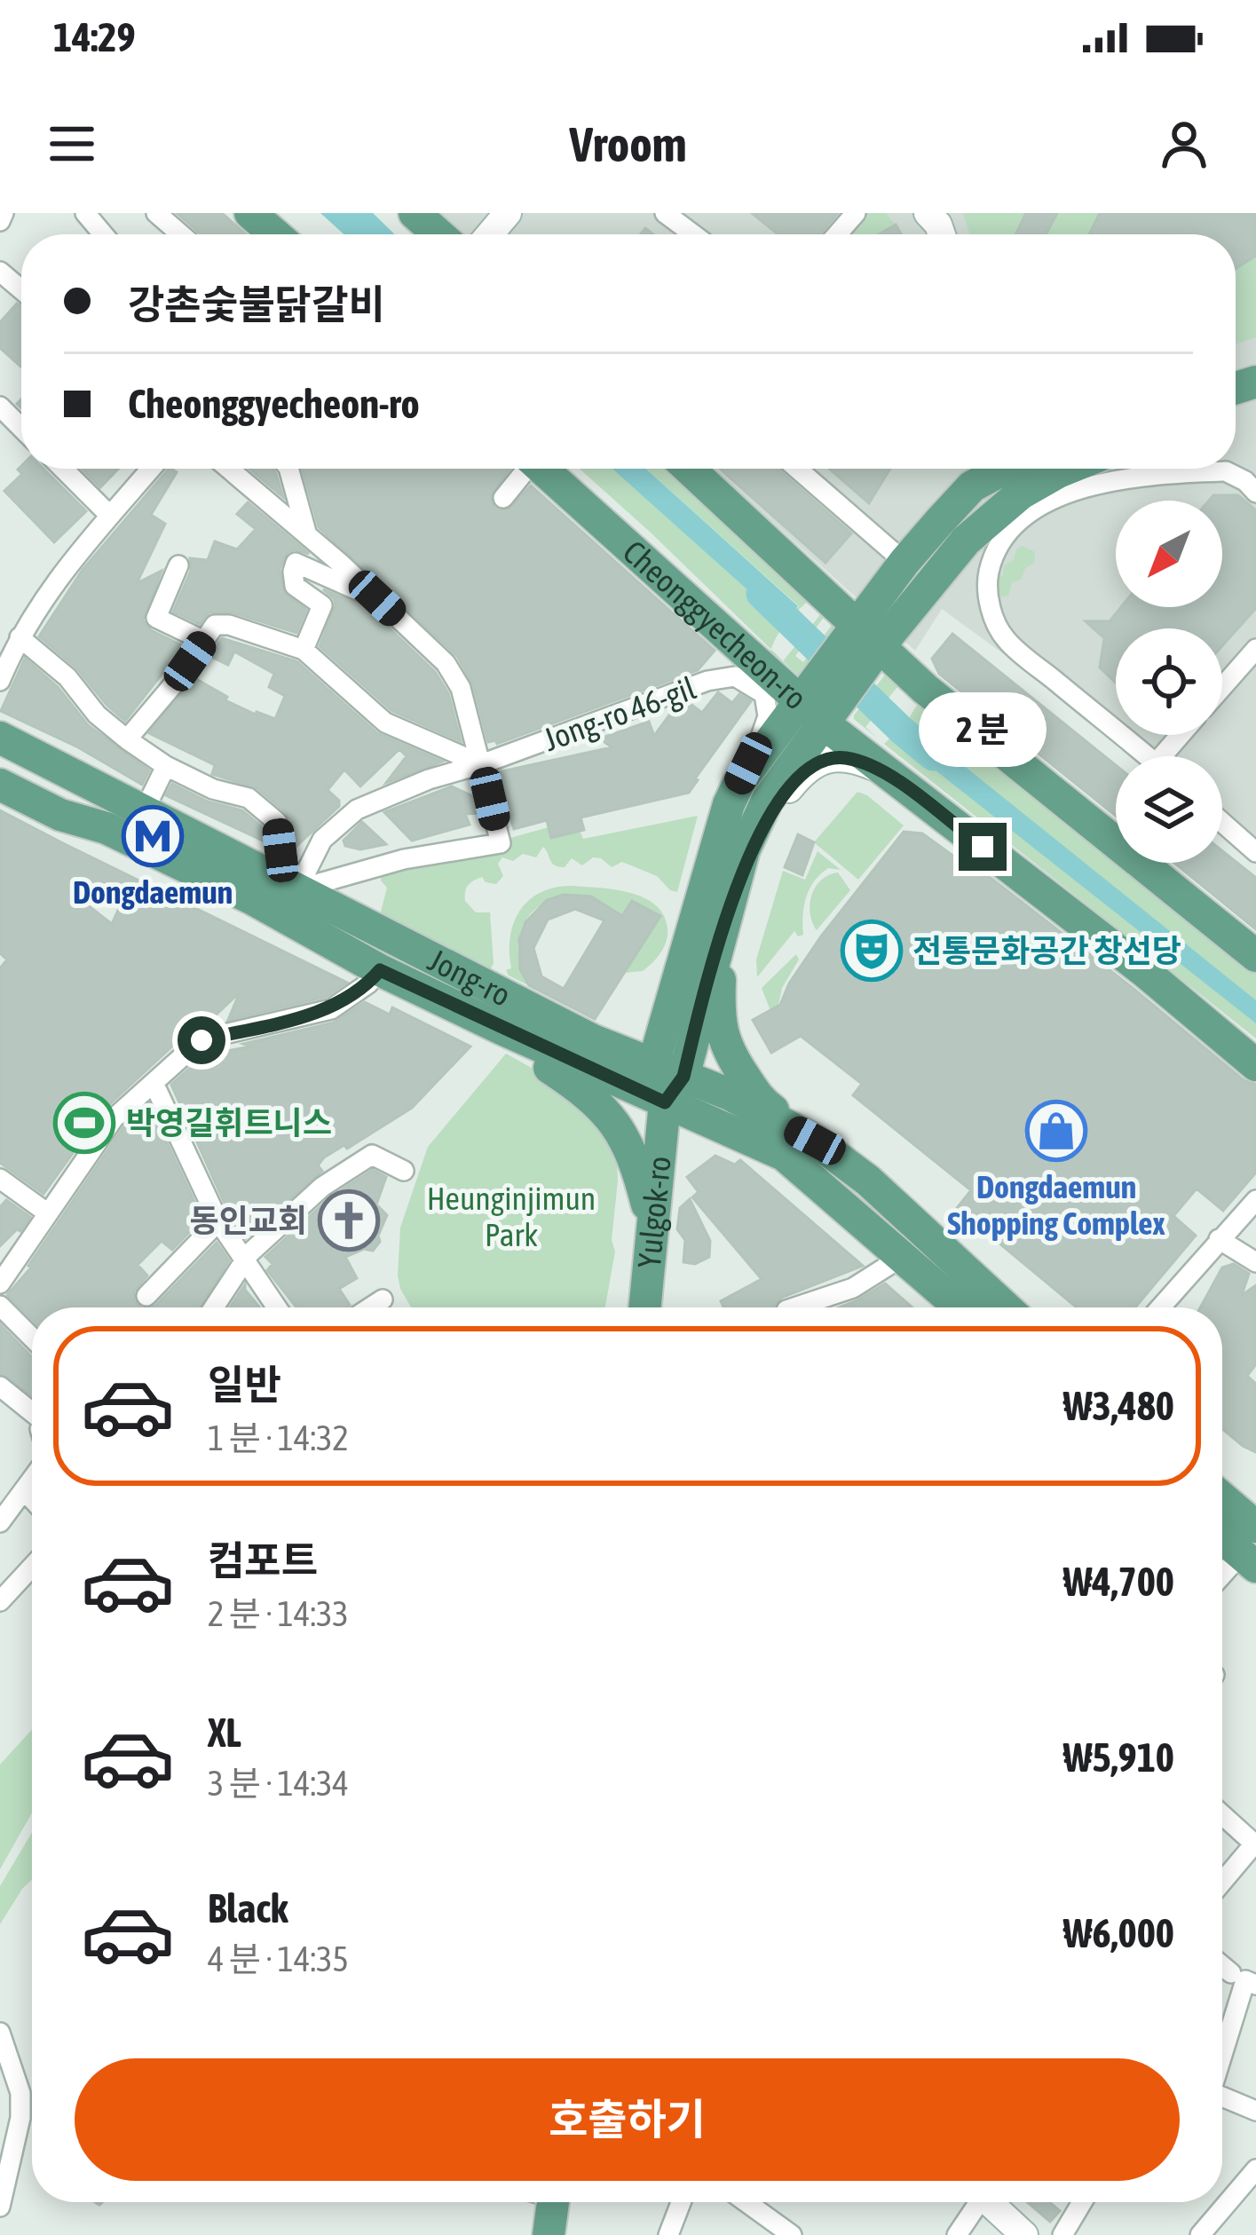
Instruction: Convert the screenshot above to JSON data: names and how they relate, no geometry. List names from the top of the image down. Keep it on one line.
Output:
{"streets":{"main road":["Cheonggyecheon-ro","Jong-ro","Yulgok-ro"],"street":["Jong-ro 46-gil"]},"crossings":[["Cheonggyecheon-ro","Jong-ro 46-gil"],["Cheonggyecheon-ro","Yulgok-ro"],["Jong-ro 46-gil","Jong-ro"],["Jong-ro","Yulgok-ro"]],"parks":["Heunginjimun Park"],"places":{"metro station":["Dongdaemun"],"theatre":["전통문화공간 창선당"],"sports":["박영길휘트니스"],"shop":["Dongdaemun Shopping Complex"],"church":["동인교회"]},"north":"bottom left","page":{"status":"14:29","header":"Vroom","banner":["강촌숯불닭갈비","Cheonggyecheon-ro"],"bubble":"2 분","list":[{"name":"일반","note":"1 분 · 14:32","value":"₩3,480"},{"name":"컴포트","note":"2 분 · 14:33","value":"₩4,700"},{"name":"XL","note":"3 분 · 14:34","value":"₩5,910"},{"name":"Black","note":"4 분 · 14:35","value":"₩6,000"}],"buttons":"호출하기"}}
